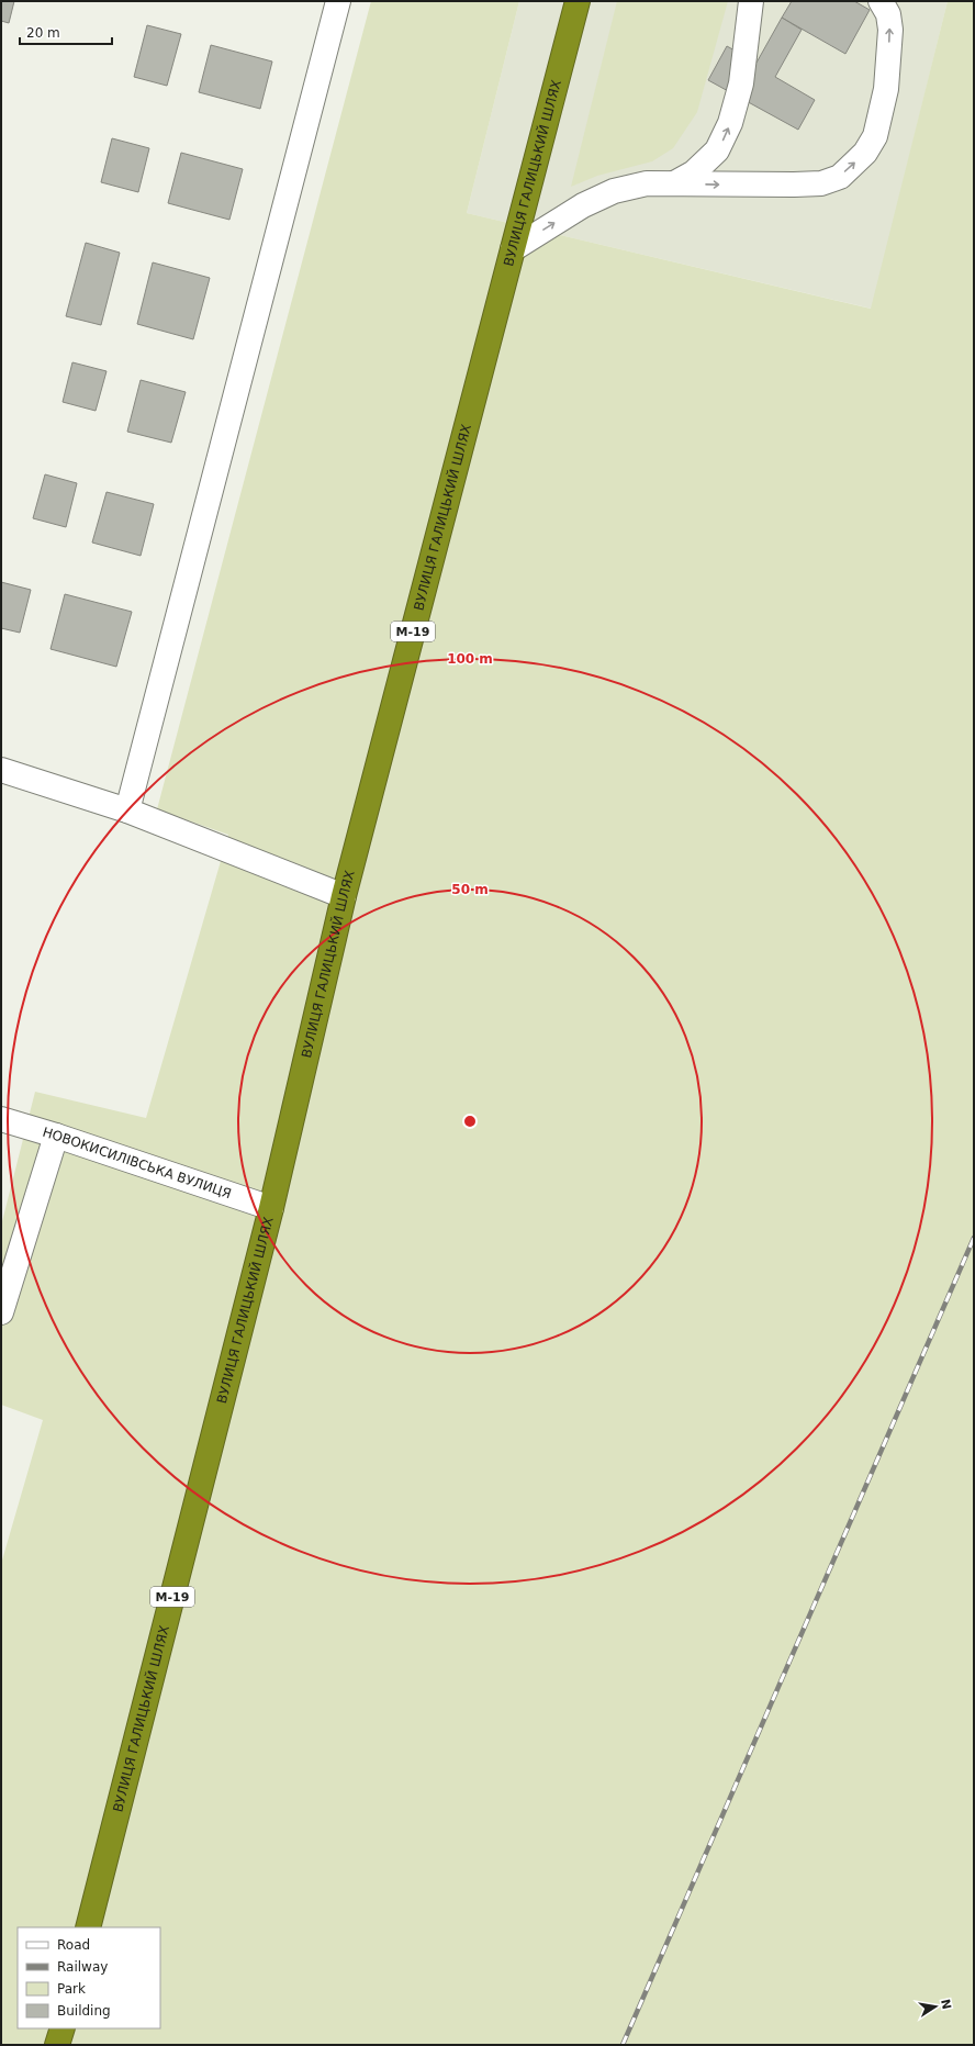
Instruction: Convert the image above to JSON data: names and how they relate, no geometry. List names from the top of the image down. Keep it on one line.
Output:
{"streets":{"highway":["ВУЛИЦЯ ГАЛИЦЬКИЙ ШЛЯХ","М-19"],"street":["НОВОКИСИЛІВСЬКА ВУЛИЦЯ"]},"crossings":[["ВУЛИЦЯ ГАЛИЦЬКИЙ ШЛЯХ","НОВОКИСИЛІВСЬКА ВУЛИЦЯ"]],"legend":["Road","Railway","Park","Building"],"scale_bar":"20 m","north":"right","rings":["100 m","50 m"]}
